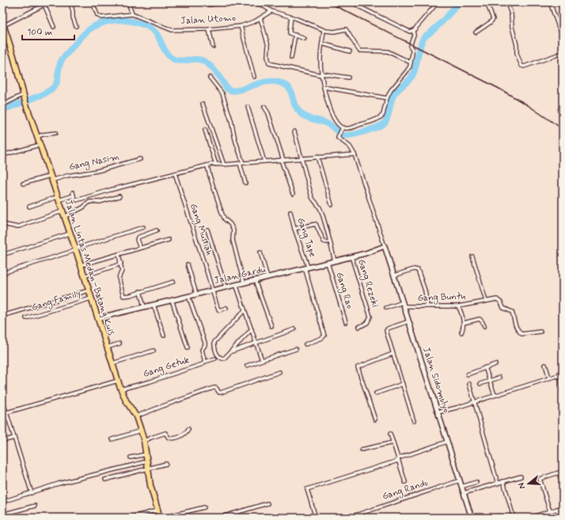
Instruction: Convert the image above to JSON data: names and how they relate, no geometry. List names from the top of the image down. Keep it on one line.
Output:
{"streets":{"highway":["Jalan Lintas Medan–Batang Kuis"],"street":["Jalan Utomo","Gang Nasim","Gang Mustiah","Gang Tape","Jalan Gardu","Gang Rezeki","Gang Rao","Gang Buntu","Gang Family","Gang Getuk","Jalan Sidomulyo","Gang Randu"]},"crossings":[["Gang Nasim","Jalan Lintas Medan–Batang Kuis"],["Gang Mustiah","Jalan Gardu"],["Gang Tape","Jalan Gardu"],["Jalan Lintas Medan–Batang Kuis","Jalan Gardu"],["Jalan Lintas Medan–Batang Kuis","Gang Family"],["Jalan Lintas Medan–Batang Kuis","Gang Getuk"],["Jalan Gardu","Gang Rezeki"],["Jalan Gardu","Gang Rao"],["Jalan Gardu","Jalan Sidomulyo"],["Gang Buntu","Jalan Sidomulyo"],["Jalan Sidomulyo","Gang Randu"]],"scale_bar":"100 m","north":"left"}
